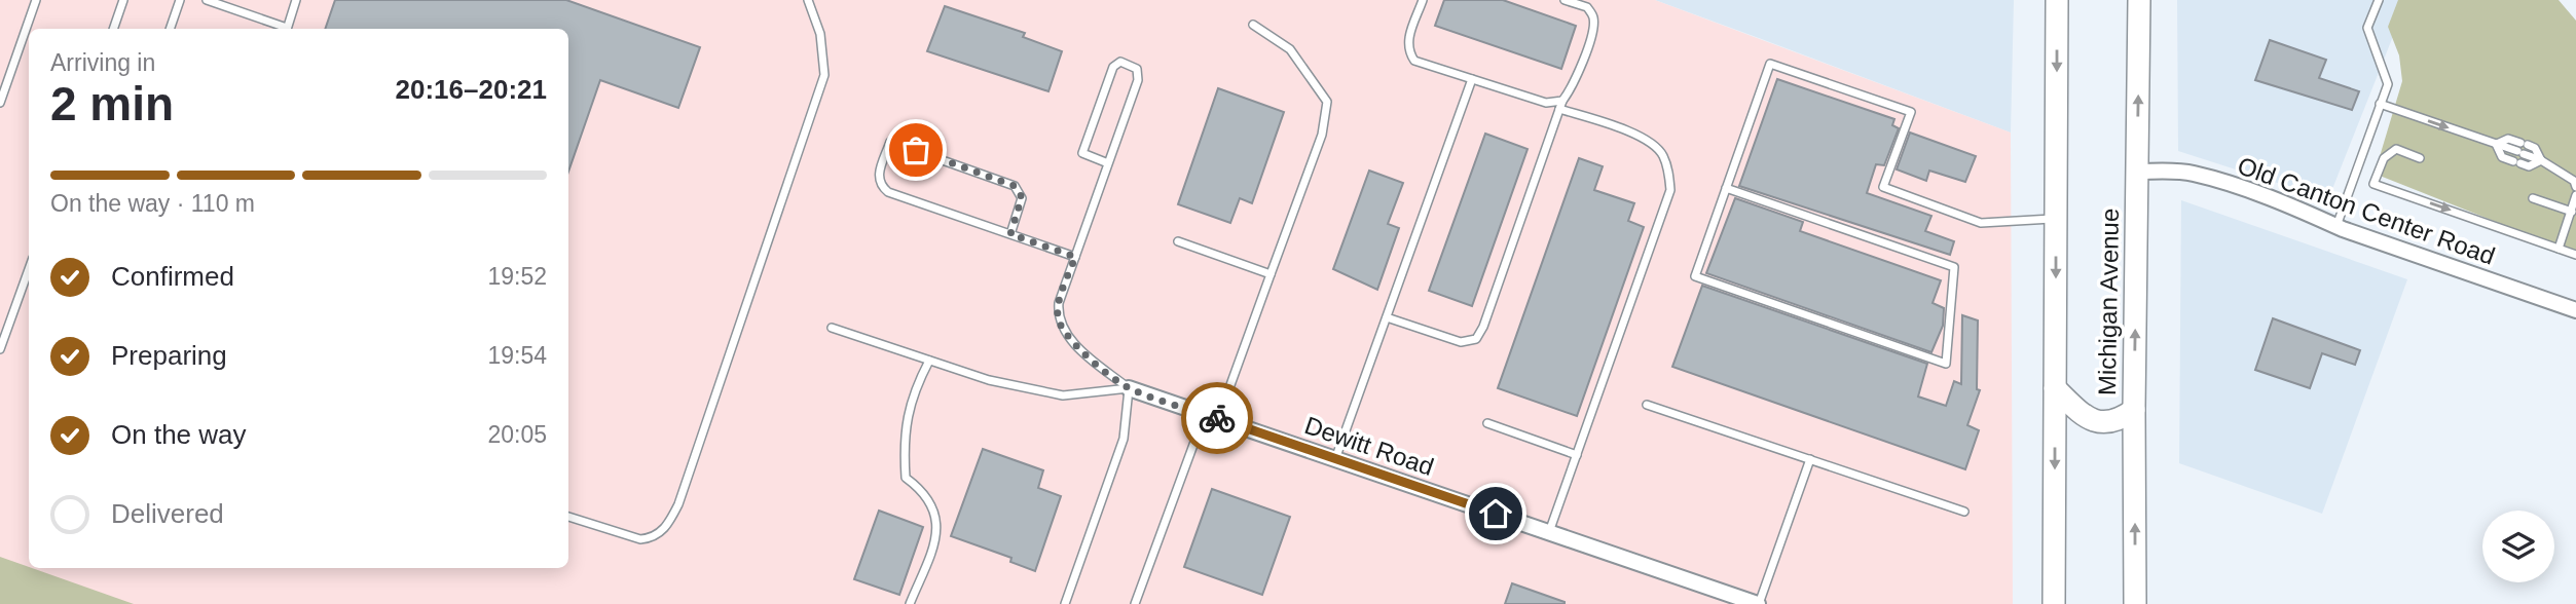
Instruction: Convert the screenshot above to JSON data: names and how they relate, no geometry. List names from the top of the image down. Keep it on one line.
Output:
{"streets":{"main road":["Michigan Avenue"],"street":["Old Canton Center Road","Dewitt Road"]},"crossings":[["Old Canton Center Road","Michigan Avenue"]],"page":{"heading":["2 min","Arriving in","20:16–20:21"],"bar":"On the way · 110 m","list":[["Confirmed","19:52"],["Preparing","19:54"],["On the way","20:05"],"Delivered"]}}
